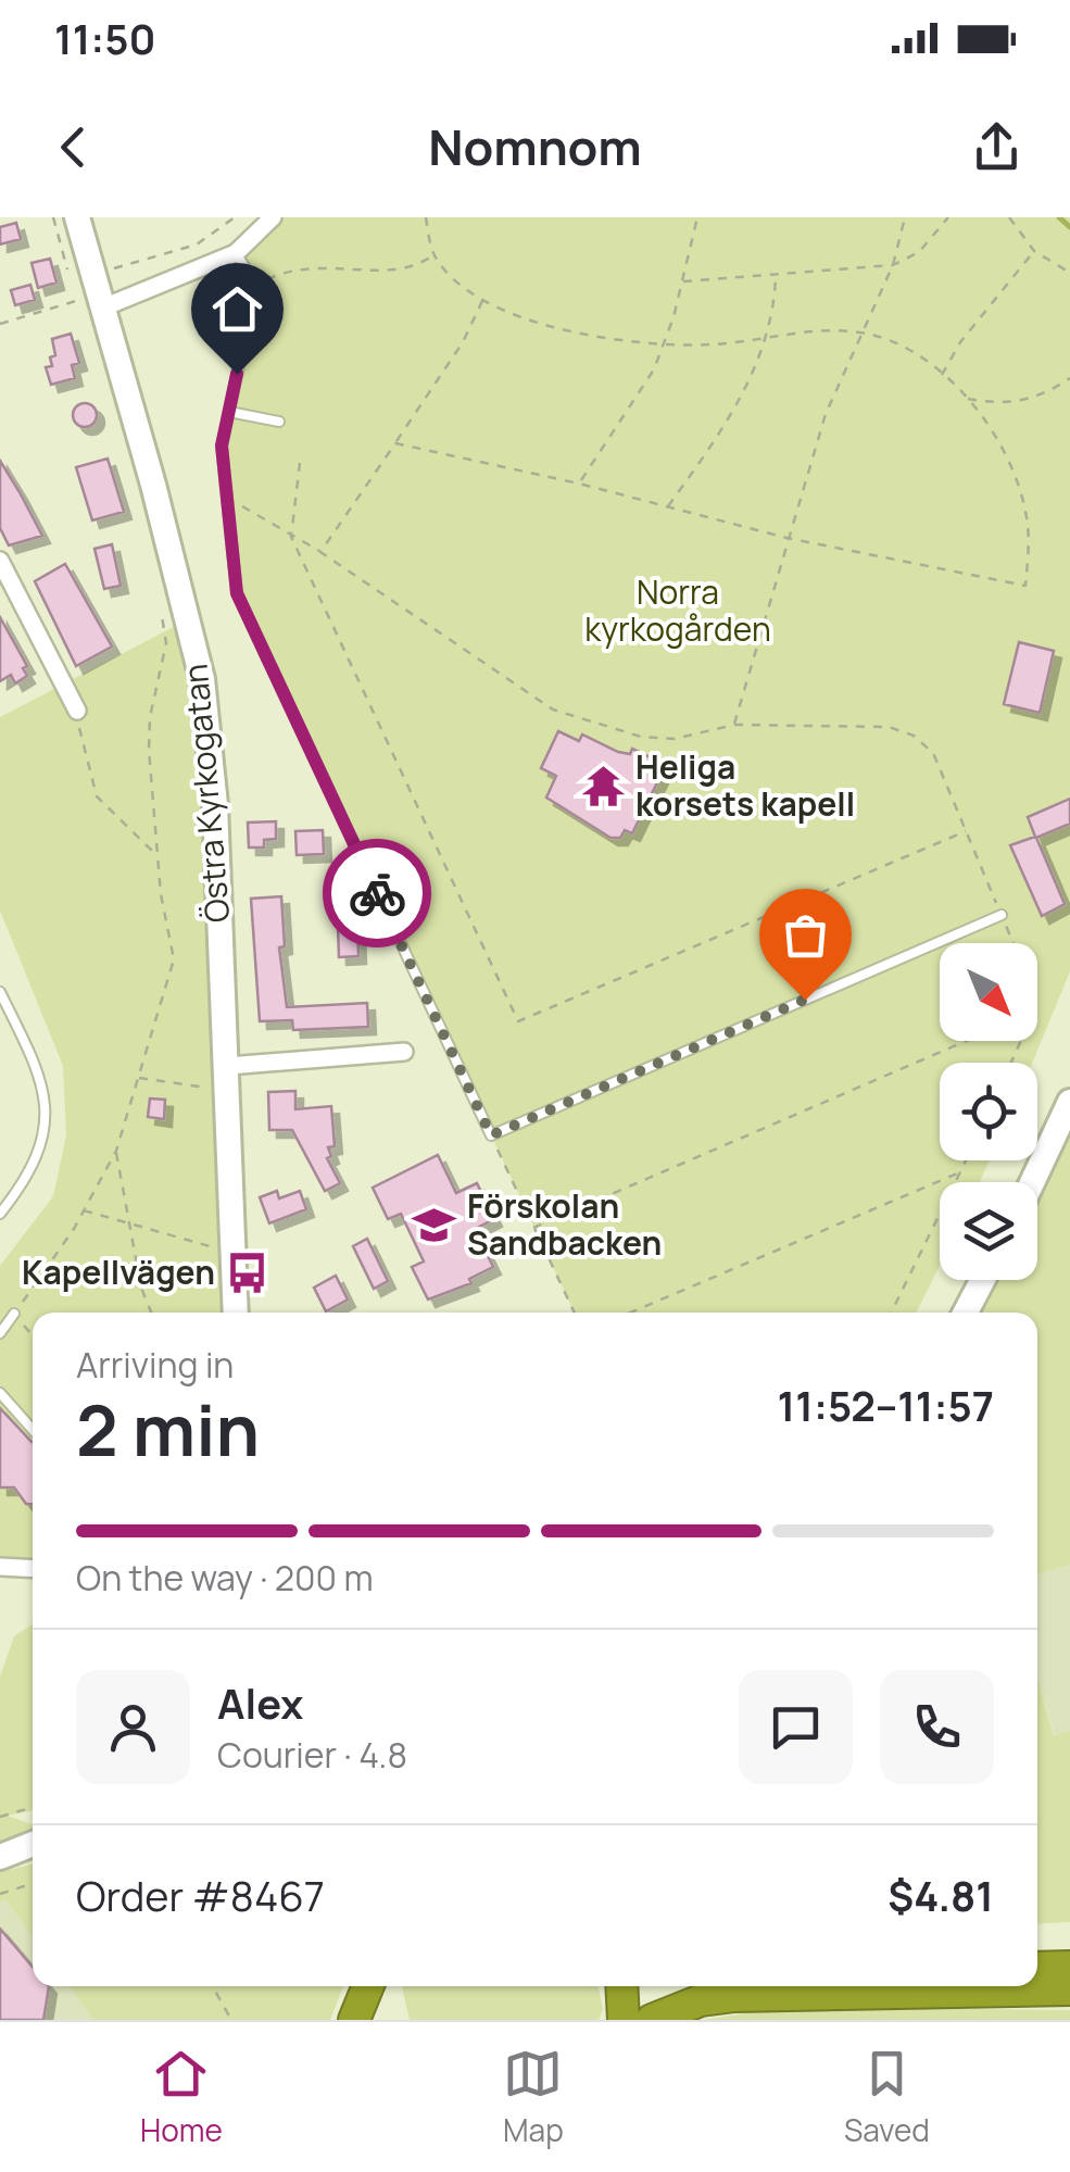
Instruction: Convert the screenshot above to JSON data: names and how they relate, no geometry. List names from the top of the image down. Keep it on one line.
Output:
{"streets":{"street":["Östra Kyrkogatan"]},"parks":["Norra kyrkogården"],"places":{"temple":["Heliga korsets kapell"],"school or university":["Förskolan Sandbacken"],"bus stop":["Kapellvägen"]},"north":"bottom right","page":{"status":"11:50","header":"Nomnom","heading":["2 min","Arriving in","11:52–11:57"],"panel":["Alex","Courier · 4.8","Order #8467","$4.81"],"bar":"On the way · 200 m","tabs":["Home","Map","Saved"]}}
